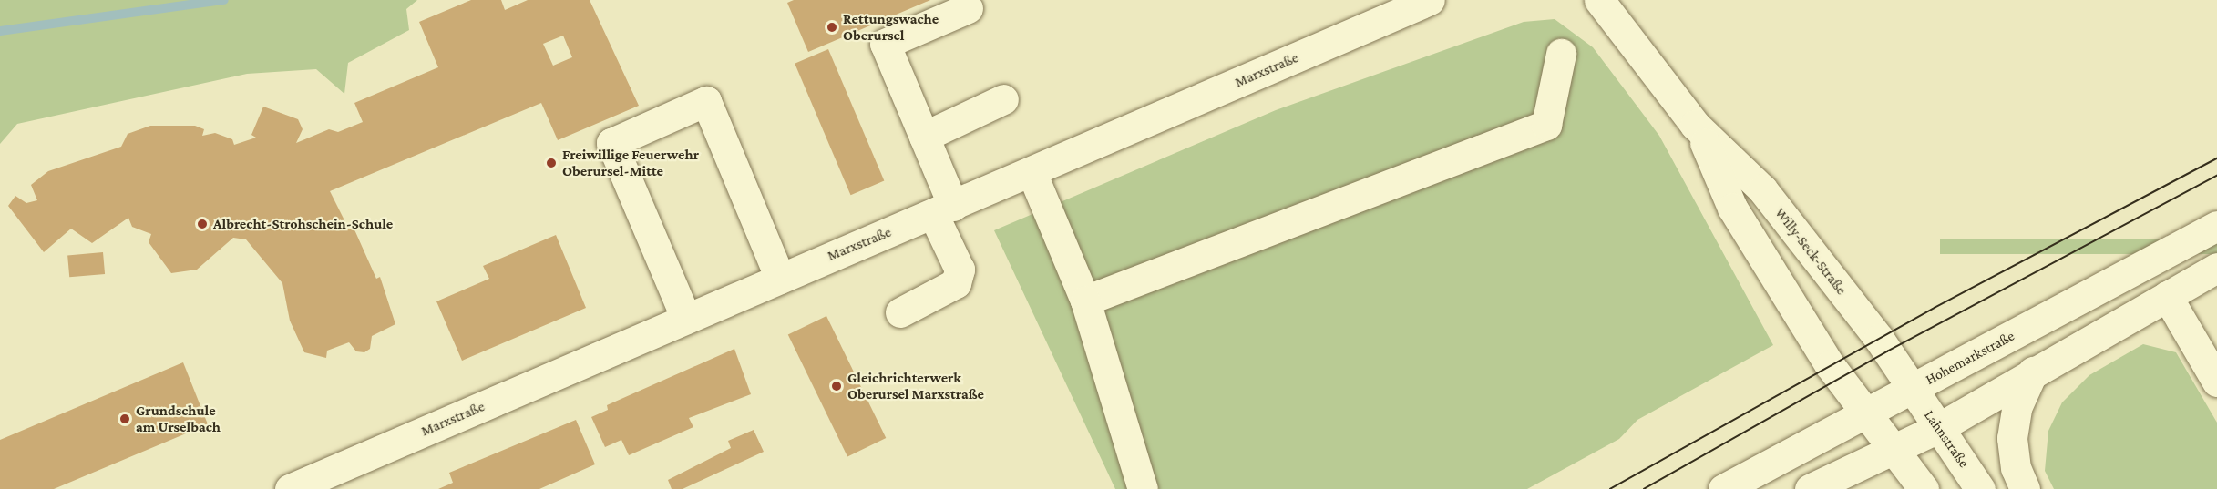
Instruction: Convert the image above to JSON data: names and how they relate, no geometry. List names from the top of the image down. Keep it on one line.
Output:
{"streets":{"street":["Marxstraße","Willy-Seck-Straße","Hohemarkstraße","Lahnstraße"]},"crossings":[["Willy-Seck-Straße","Hohemarkstraße"],["Willy-Seck-Straße","Lahnstraße"],["Hohemarkstraße","Lahnstraße"]],"places":["Rettungswache Oberursel","Freiwillige Feuerwehr Oberursel-Mitte","Albrecht-Strohschein-Schule","Gleichrichterwerk Oberursel Marxstraße","Grundschule am Urselbach"]}
